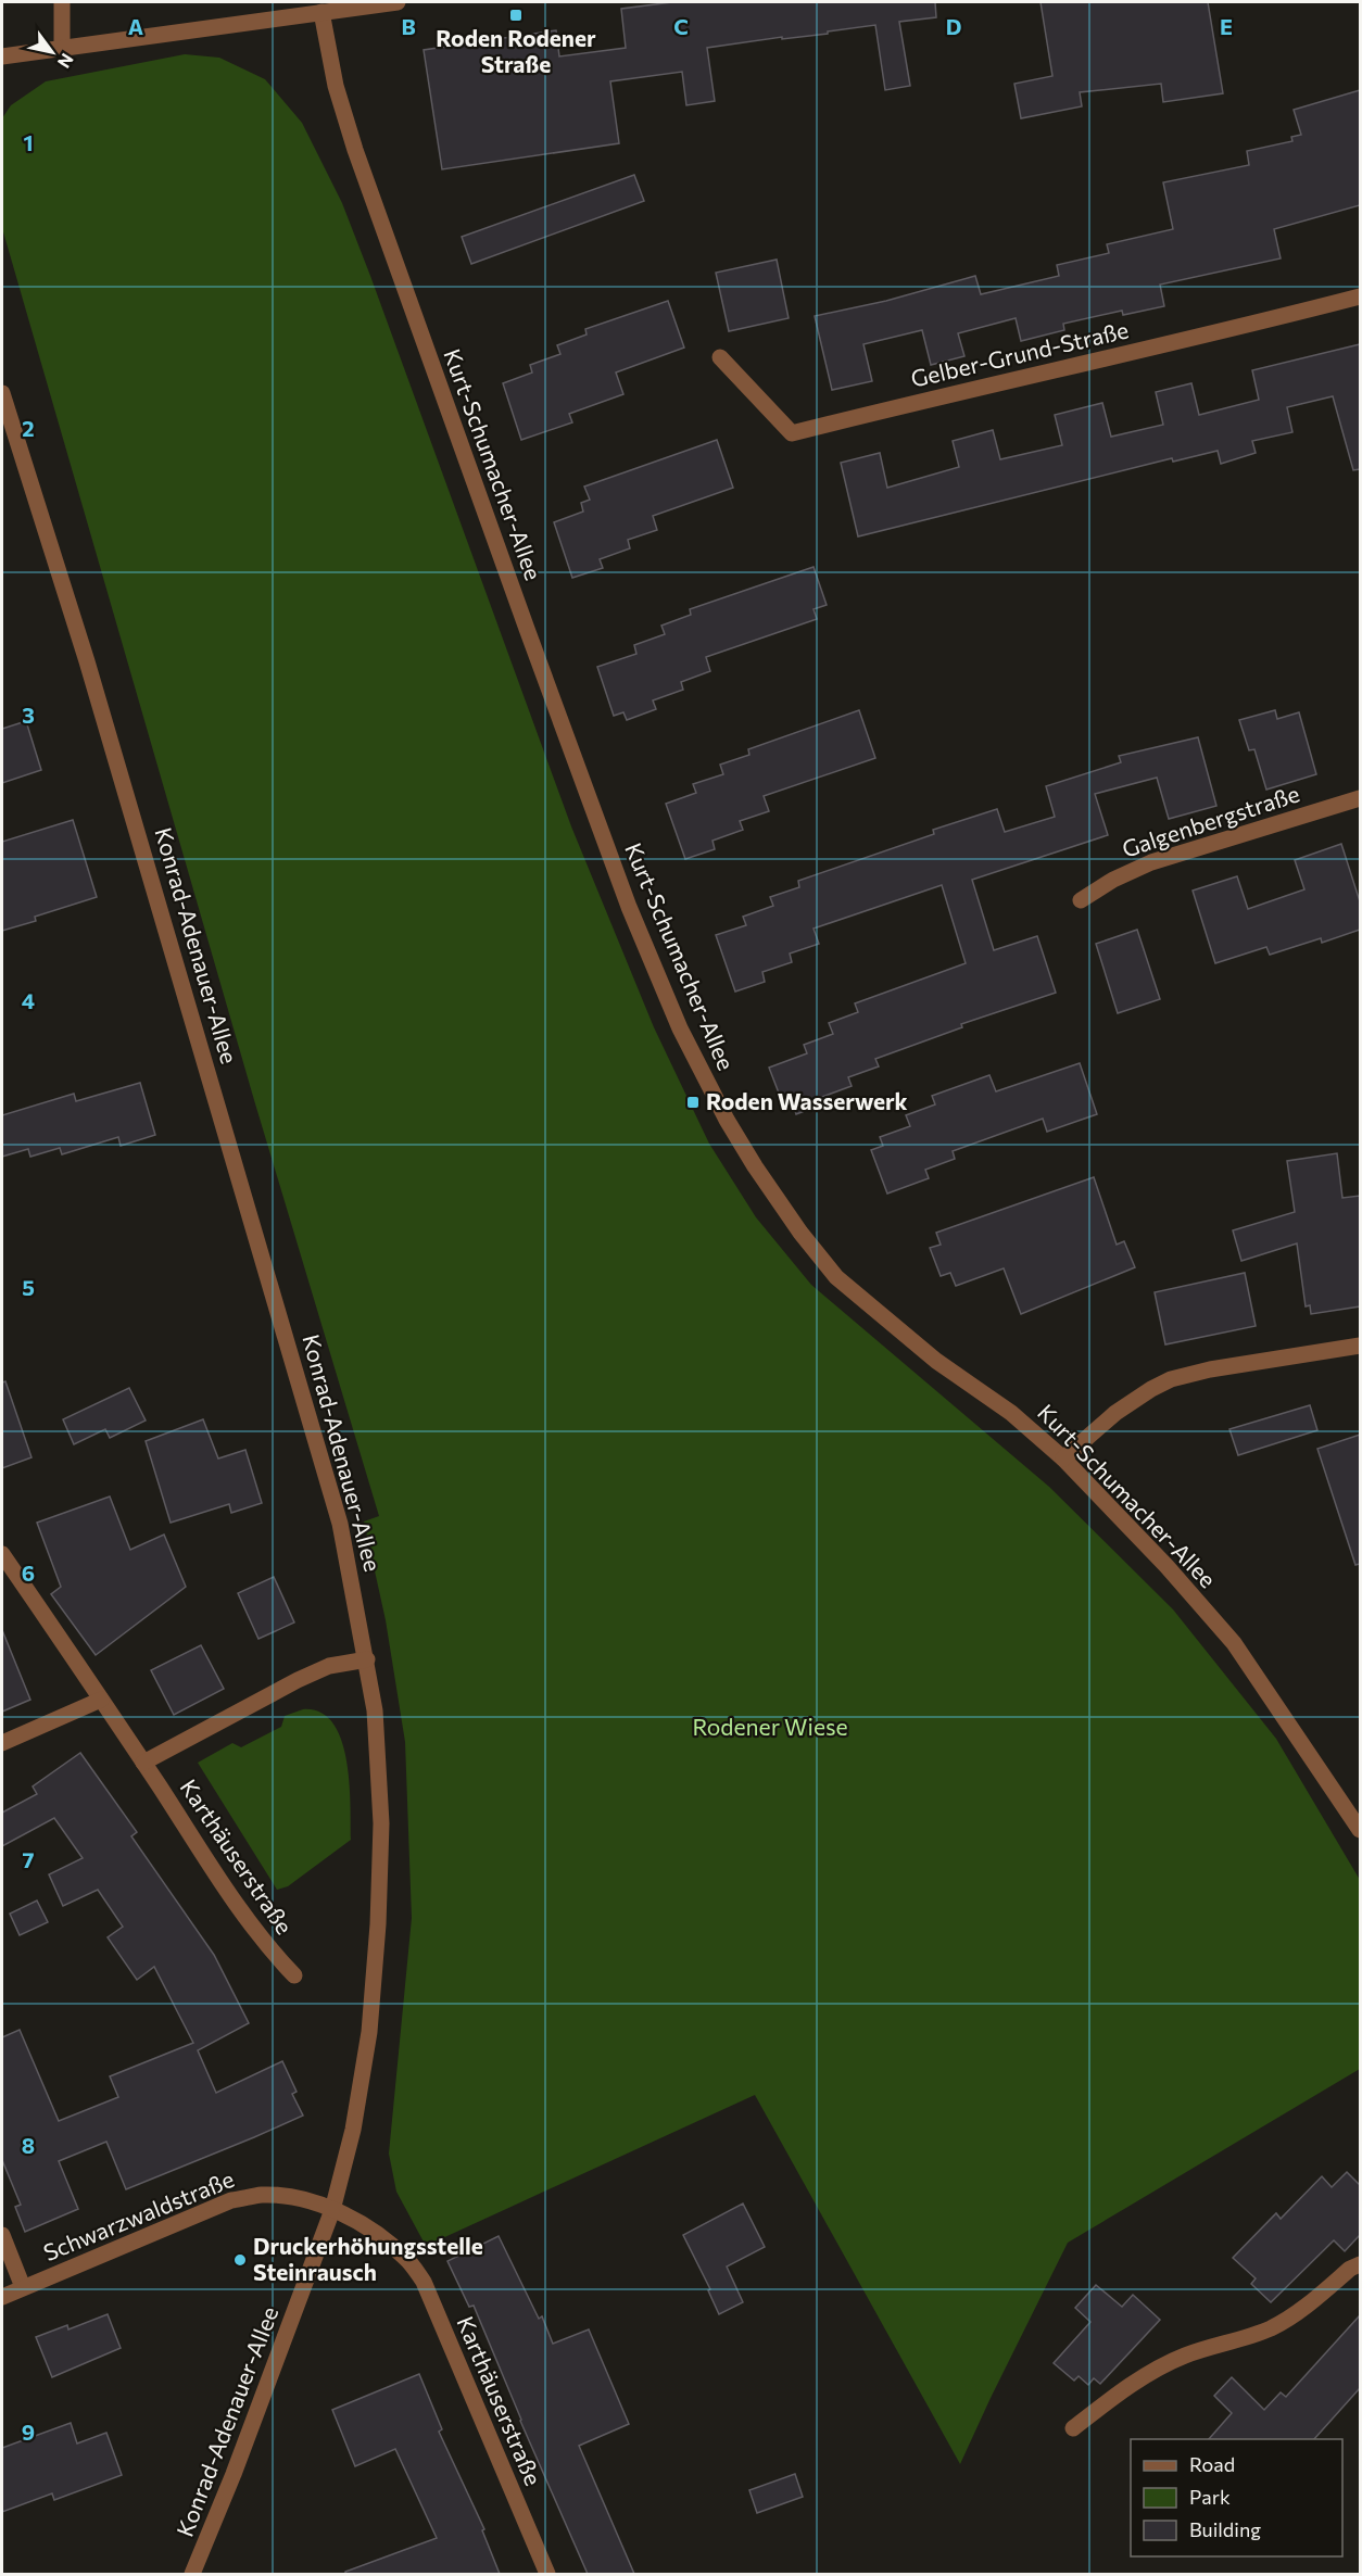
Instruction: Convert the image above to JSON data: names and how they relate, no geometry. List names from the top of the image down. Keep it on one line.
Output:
{"streets":{"street":["Gelber-Grund-Straße","Kurt-Schumacher-Allee","Galgenbergstraße","Konrad-Adenauer-Allee","Karthäuserstraße","Schwarzwaldstraße"]},"crossings":[["Konrad-Adenauer-Allee","Karthäuserstraße"],["Konrad-Adenauer-Allee","Schwarzwaldstraße"],["Karthäuserstraße","Schwarzwaldstraße"]],"parks":["Rodener Wiese"],"places":{"transit":["Roden Rodener Straße","Roden Wasserwerk"],"other":["Druckerhöhungsstelle Steinrausch"]},"legend":["Road","Park","Building"],"north":"bottom right","grid":{"columns":["A","B","C","D","E"],"rows":["1","2","3","4","5","6","7","8","9"]}}
